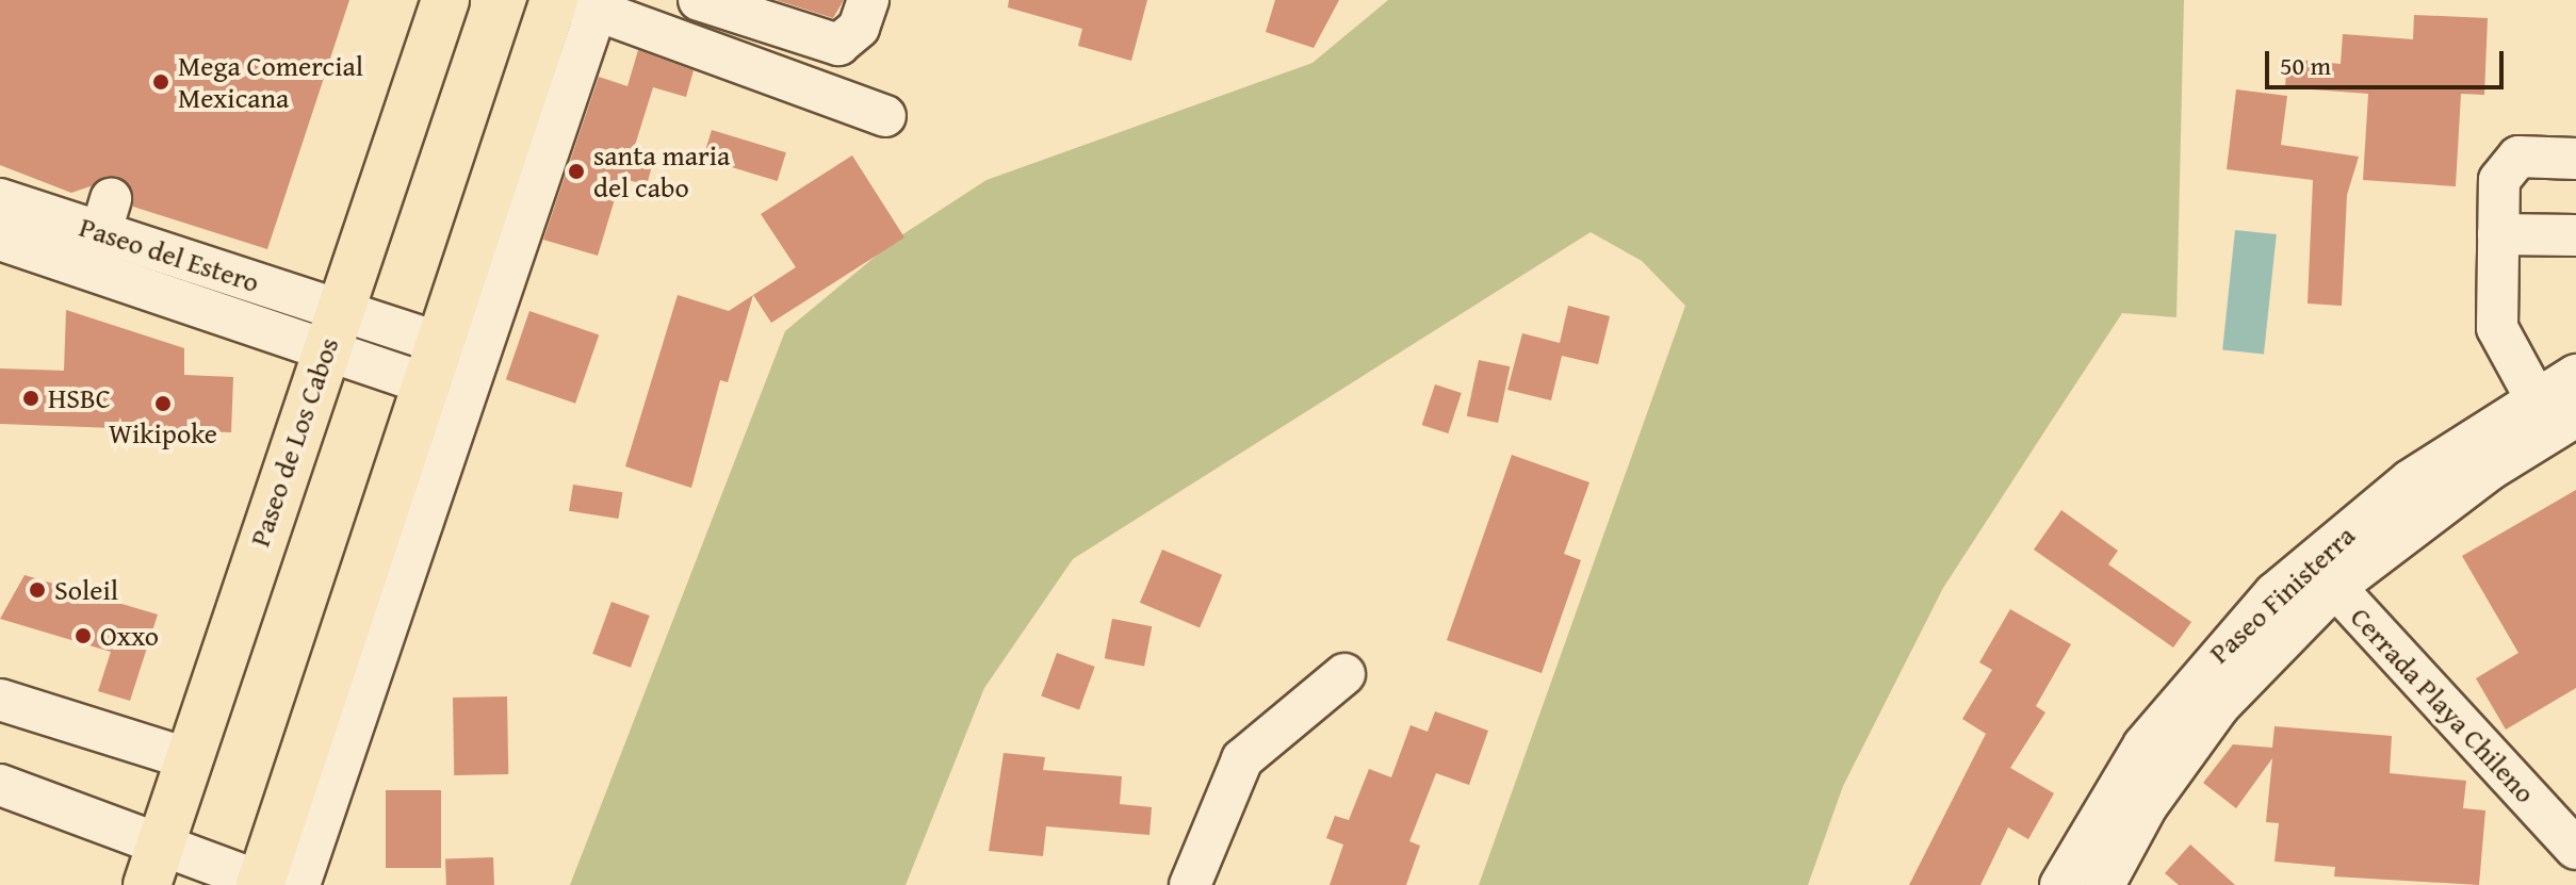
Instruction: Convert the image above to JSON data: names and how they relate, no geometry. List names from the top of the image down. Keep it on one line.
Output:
{"streets":{"main road":["Paseo de Los Cabos"],"street":["Paseo del Estero","Paseo Finisterra","Cerrada Playa Chileno"]},"crossings":[["Paseo del Estero","Paseo de Los Cabos"],["Paseo Finisterra","Cerrada Playa Chileno"]],"places":["Mega Comercial Mexicana","santa maria del cabo","HSBC","Wikipoke","Soleil","Oxxo"],"scale_bar":"50 m"}
